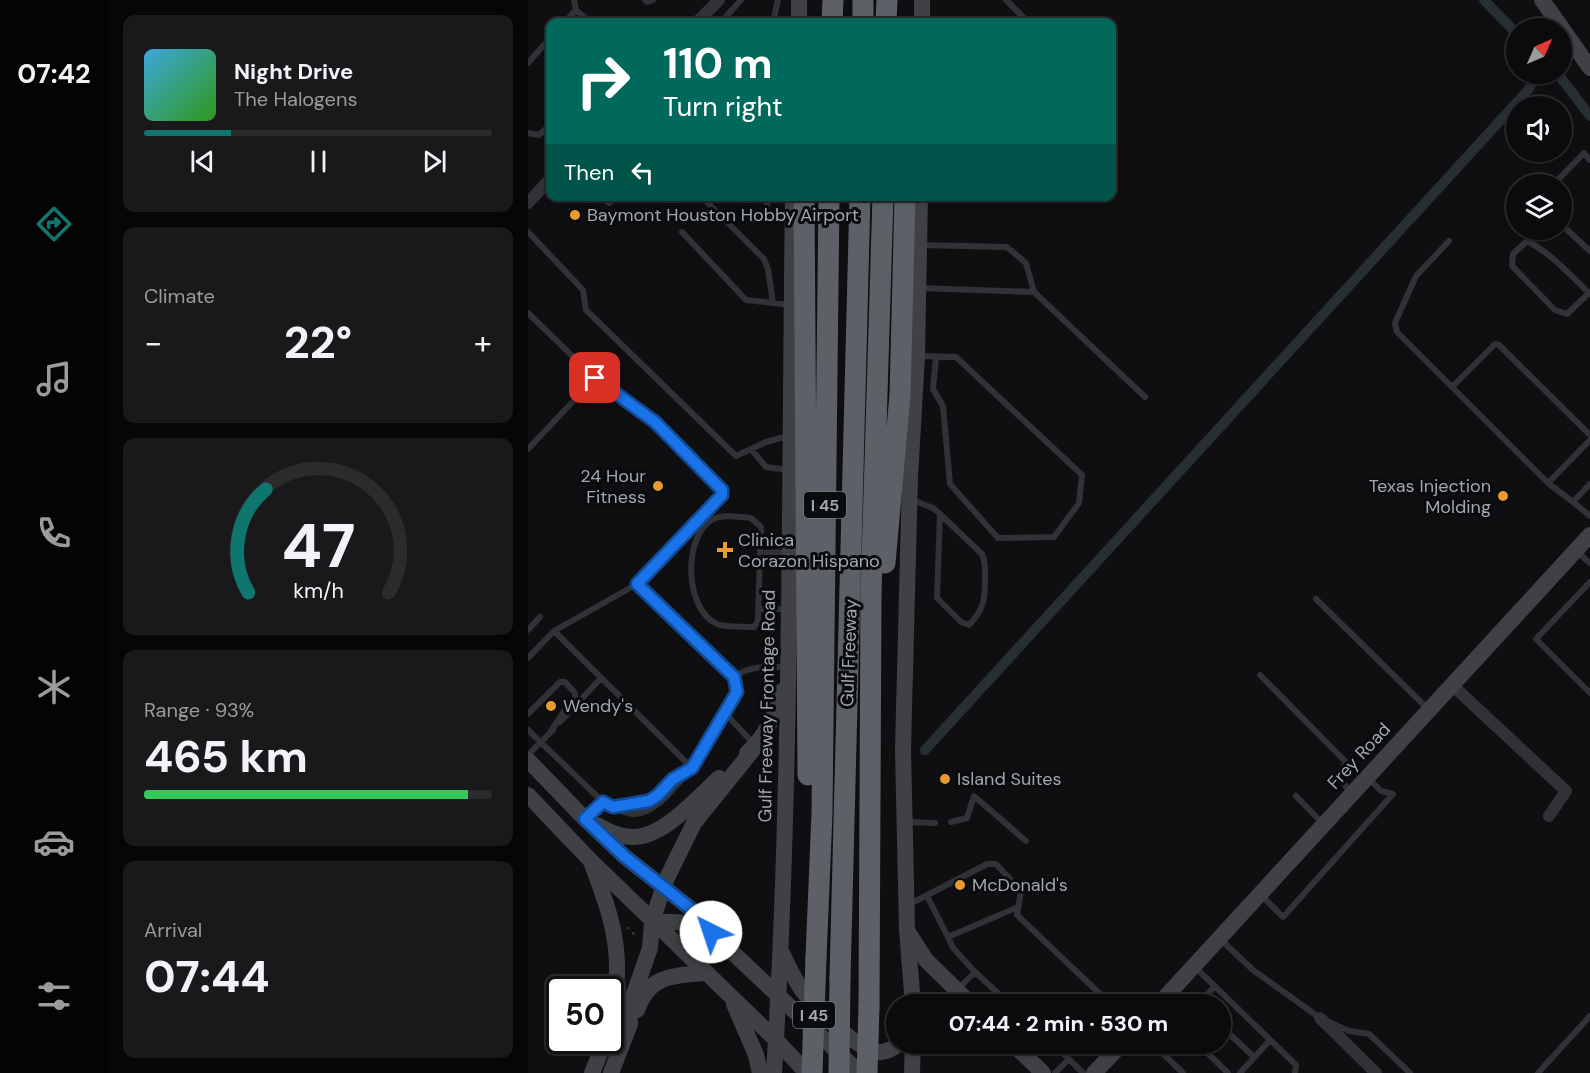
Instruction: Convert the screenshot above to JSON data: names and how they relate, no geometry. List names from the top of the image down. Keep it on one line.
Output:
{"streets":{"highway":["I 45","Gulf Freeway"],"main road":["Gulf Freeway Frontage Road","Frey Road"]},"places":{"other":["Baymont Houston Hobby Airport","24 Hour Fitness","Texas Injection Molding","Wendy's","Island Suites","McDonald's"],"health":["Clinica Corazon Hispano"]},"north":"top right","page":{"tabs":"07:42","turn":["110 m","Turn right"],"song":["Night Drive","The Halogens"],"then":"Then","tile":["Climate",["Range · 93%","465 km"],["Arrival","07:44"]],"heat":["−","22°","+"],"limit":"50","trip":"07:44 · 2 min · 530 m","gauge":["47","km/h"]}}
